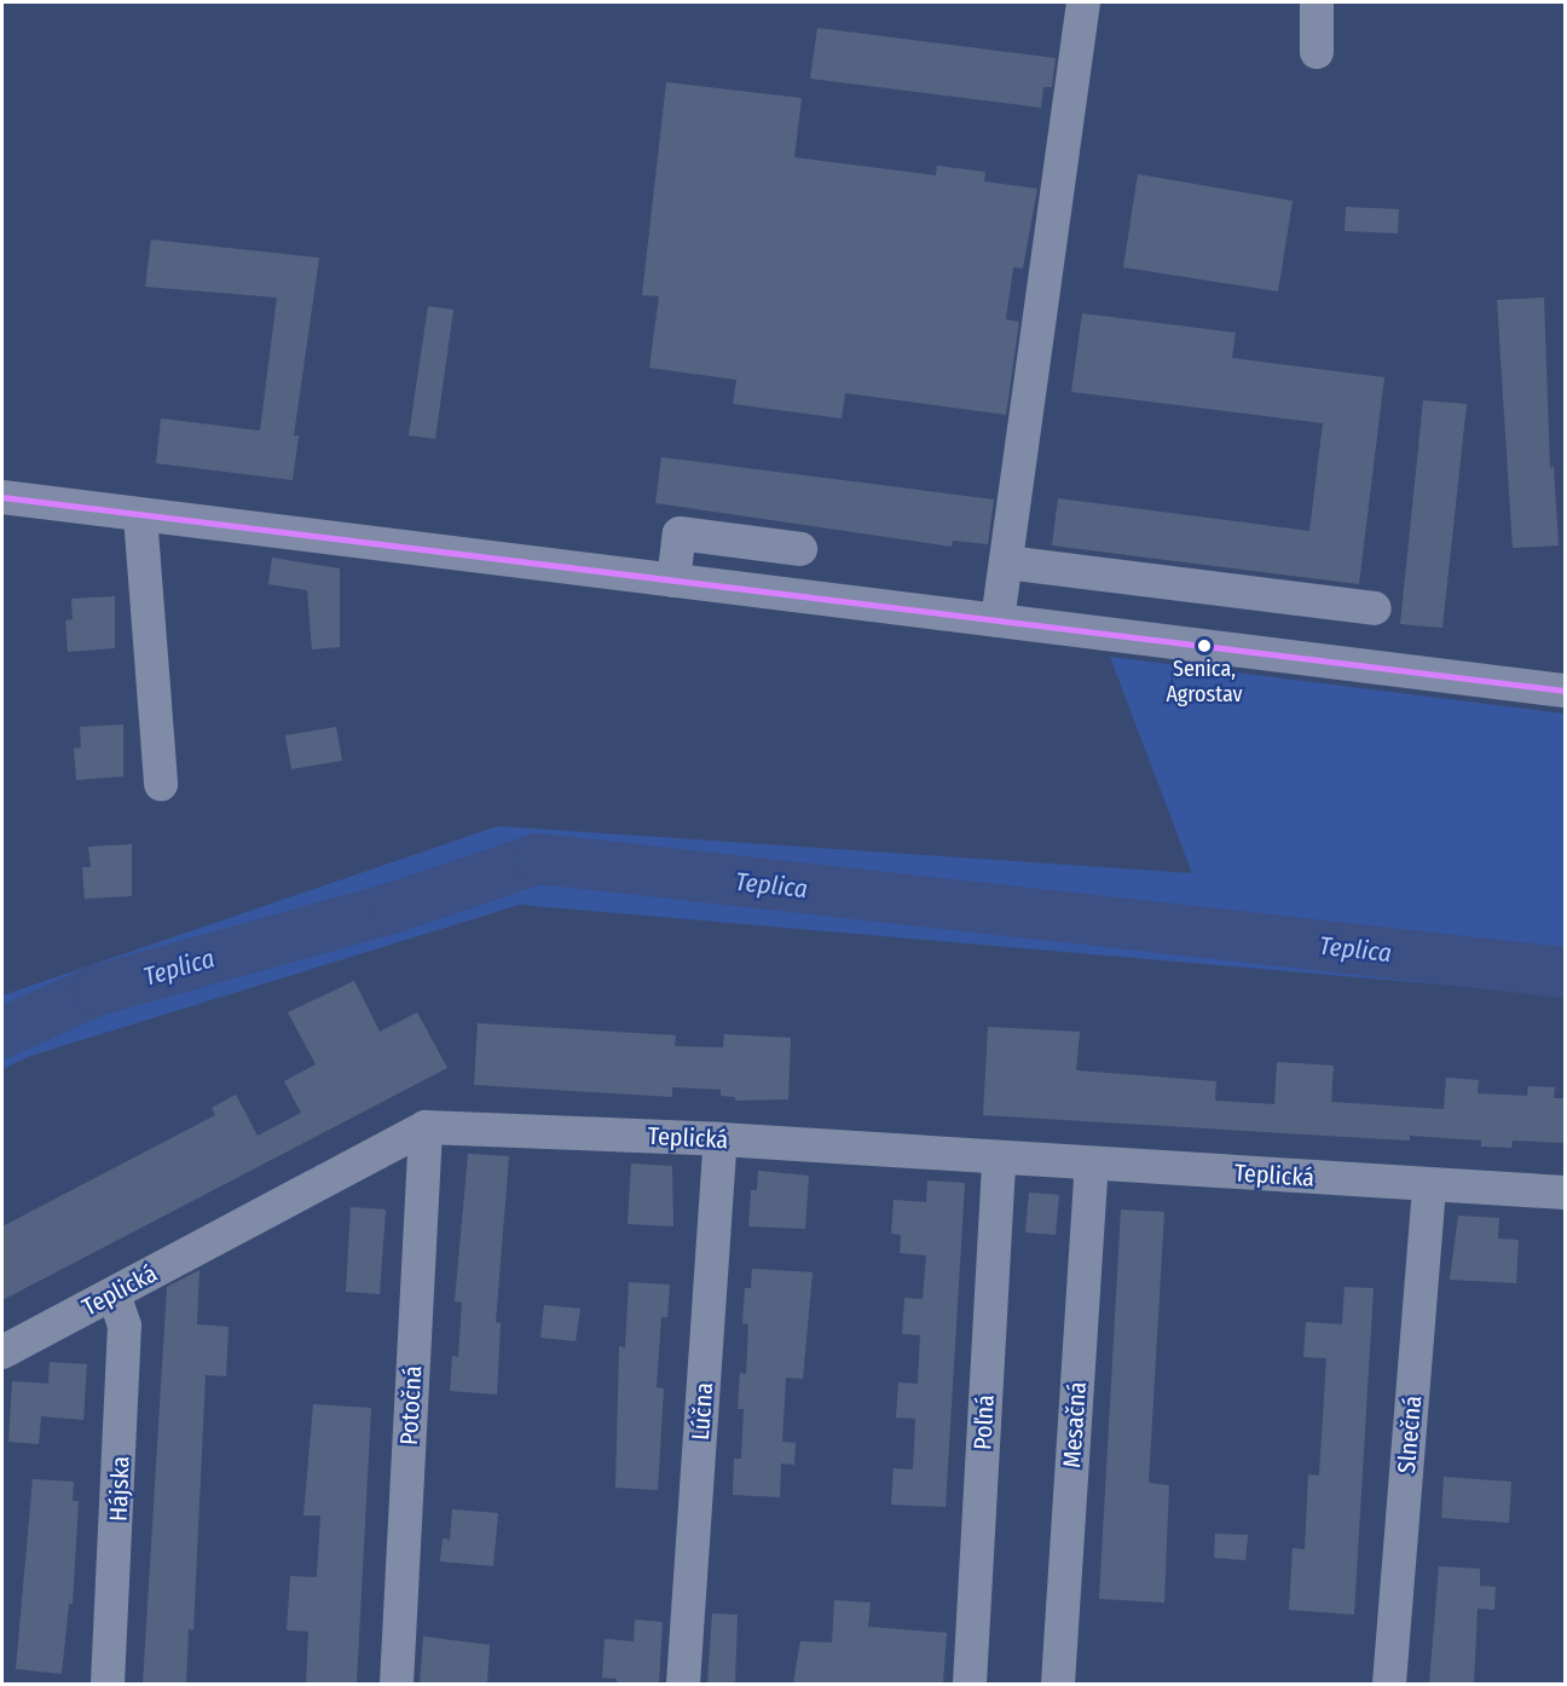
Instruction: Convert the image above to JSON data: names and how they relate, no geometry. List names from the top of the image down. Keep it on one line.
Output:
{"streets":{"street":["Teplická","Potočná","Lúčna","Poľná","Mesačná","Slnečná","Hájska"]},"crossings":[["Teplická","Potočná"],["Teplická","Lúčna"],["Teplická","Poľná"],["Teplická","Mesačná"],["Teplická","Slnečná"],["Teplická","Hájska"]],"water":["Teplica"],"places":["Senica, Agrostav"]}
